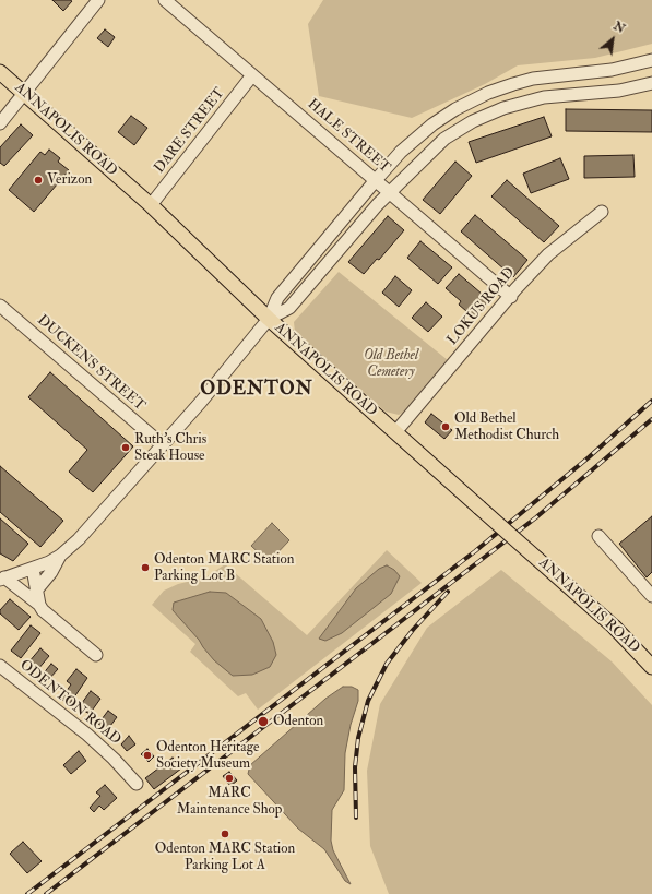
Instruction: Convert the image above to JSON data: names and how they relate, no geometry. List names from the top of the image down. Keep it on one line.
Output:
{"streets":{"main road":["ANNAPOLIS ROAD"],"street":["DARE STREET","HALE STREET","LOKUS ROAD","DUCKENS STREET","ODENTON ROAD"]},"crossings":[["ANNAPOLIS ROAD","DARE STREET"],["ANNAPOLIS ROAD","LOKUS ROAD"],["DARE STREET","HALE STREET"],["HALE STREET","LOKUS ROAD"]],"districts":["ODENTON"],"parks":["Old Bethel Cemetery"],"places":["Verizon","Old Bethel Methodist Church","Ruth's Chris Steak House","Odenton MARC Station Parking Lot B","Odenton","Odenton Heritage Society Museum","MARC Maintenance Shop","Odenton MARC Station Parking Lot A"],"north":"top right"}
